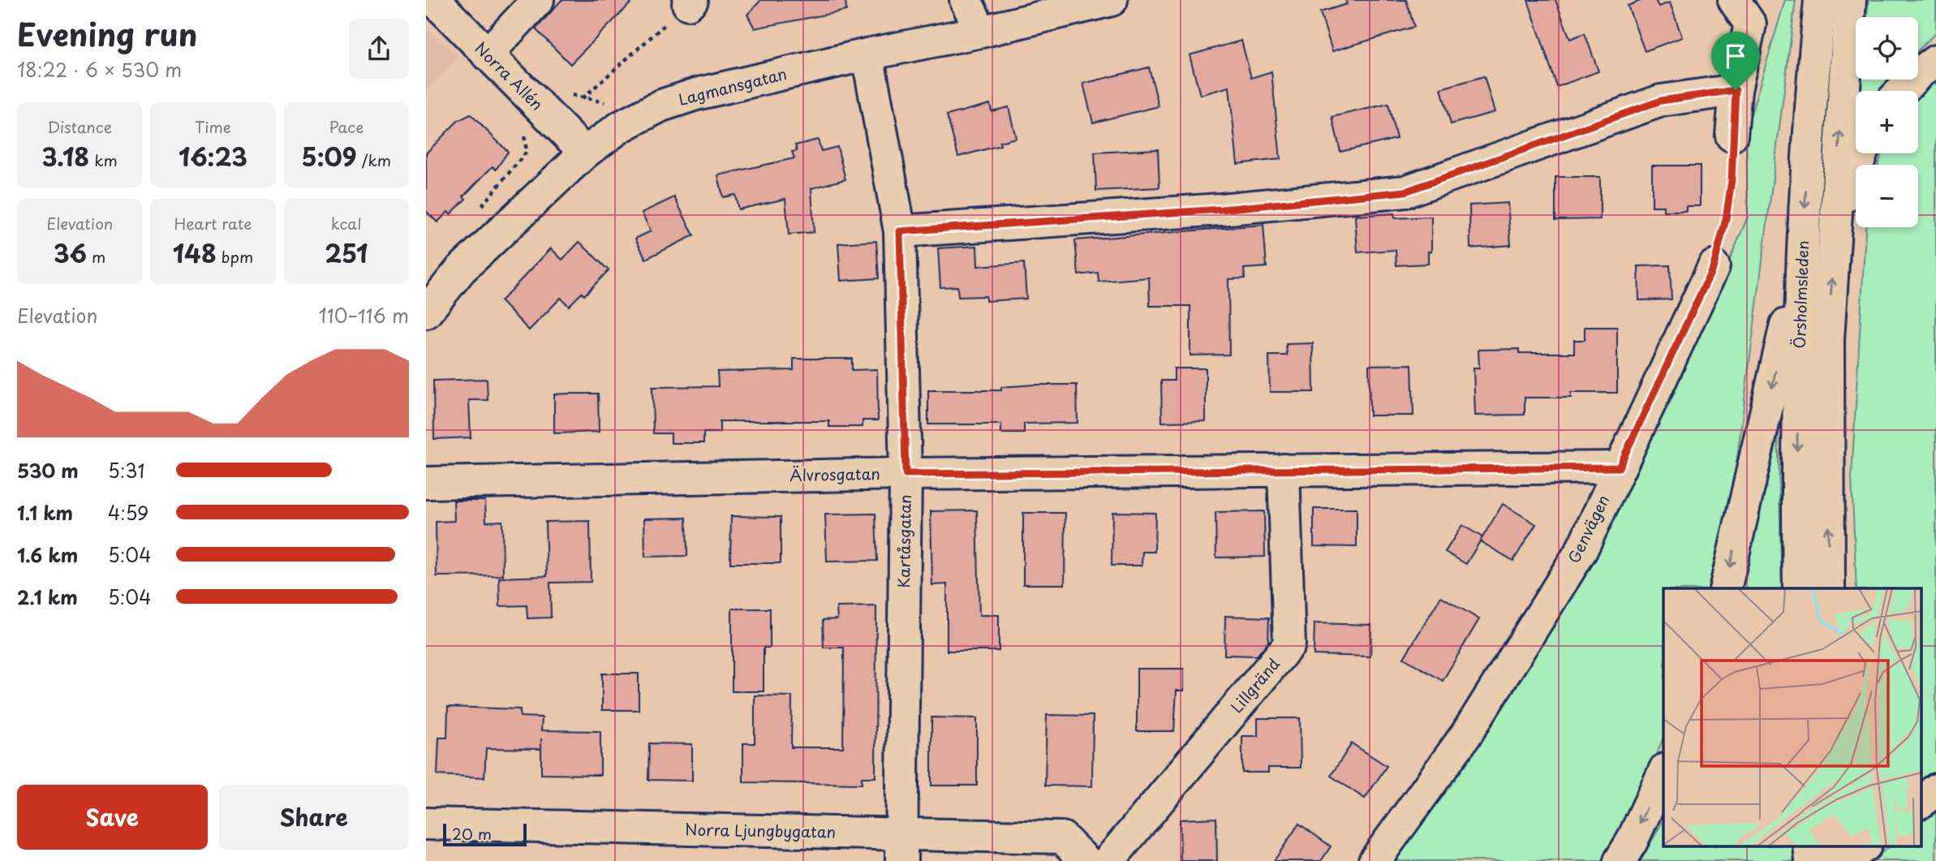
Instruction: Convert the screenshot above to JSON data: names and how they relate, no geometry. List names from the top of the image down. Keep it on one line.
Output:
{"streets":{"street":["Norra Allén","Lagmansgatan","Örsholmsleden","Älvrosgatan","Genvägen","Kartåsgatan","Lillgränd","Norra Ljungbygatan"]},"crossings":[["Norra Allén","Lagmansgatan"],["Lagmansgatan","Kartåsgatan"],["Älvrosgatan","Genvägen"],["Älvrosgatan","Kartåsgatan"],["Älvrosgatan","Lillgränd"],["Kartåsgatan","Norra Ljungbygatan"]],"scale_bar":"20 m","page":{"heading":["Evening run","18:22 · 6 × 530 m"],"map_buttons":["+","−"],"stats":[["Distance","3.18 km"],["Time","16:23"],["Pace","5:09 /km"],["Elevation","36 m"],["Heart rate","148 bpm"],["kcal","251"]],"chart":["Elevation","110–116 m"],"list":[{"name":"530 m","note":"5:31"},{"name":"1.1 km","note":"4:59"},{"name":"1.6 km","note":"5:04"},{"name":"2.1 km","note":"5:04"}],"buttons":["Save","Share"],"scale":"20 m"}}
